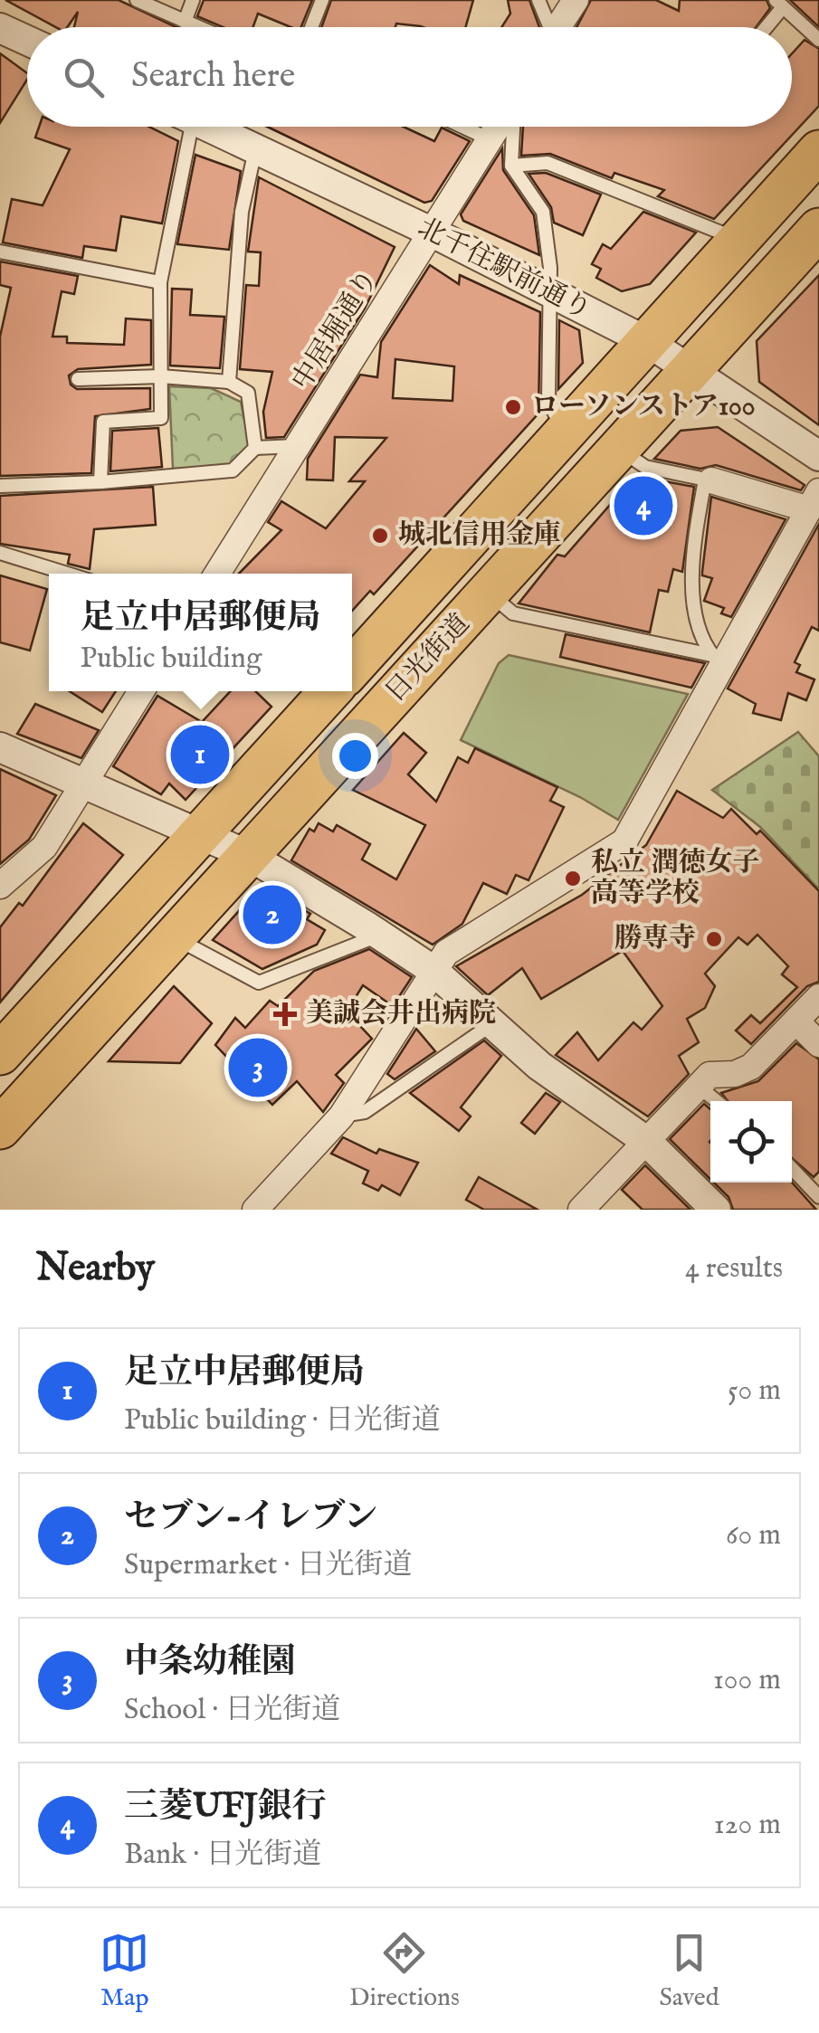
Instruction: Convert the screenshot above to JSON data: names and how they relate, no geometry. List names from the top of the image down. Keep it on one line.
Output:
{"streets":{"highway":["日光街道"],"street":["北千住駅前通り","中居堀通り"]},"crossings":[["北千住駅前通り","中居堀通り"],["北千住駅前通り","日光街道"]],"places":{"other":["ローソンストア100","城北信用金庫","私立 潤徳女子 高等学校","勝専寺"],"health":["美誠会井出病院"]},"page":{"search":"Search here","pins":["4","1","2","3"],"popup":["足立中居郵便局","Public building"],"heading":["Nearby","4 results"],"list":[{"mark":"1","name":"足立中居郵便局","note":"Public building · 日光街道","value":"50 m"},{"mark":"2","name":"セブン-イレブン","note":"Supermarket · 日光街道","value":"60 m"},{"mark":"3","name":"中条幼稚園","note":"School · 日光街道","value":"100 m"},{"mark":"4","name":"三菱UFJ銀行","note":"Bank · 日光街道","value":"120 m"}],"nav":["Map","Directions","Saved"]}}
